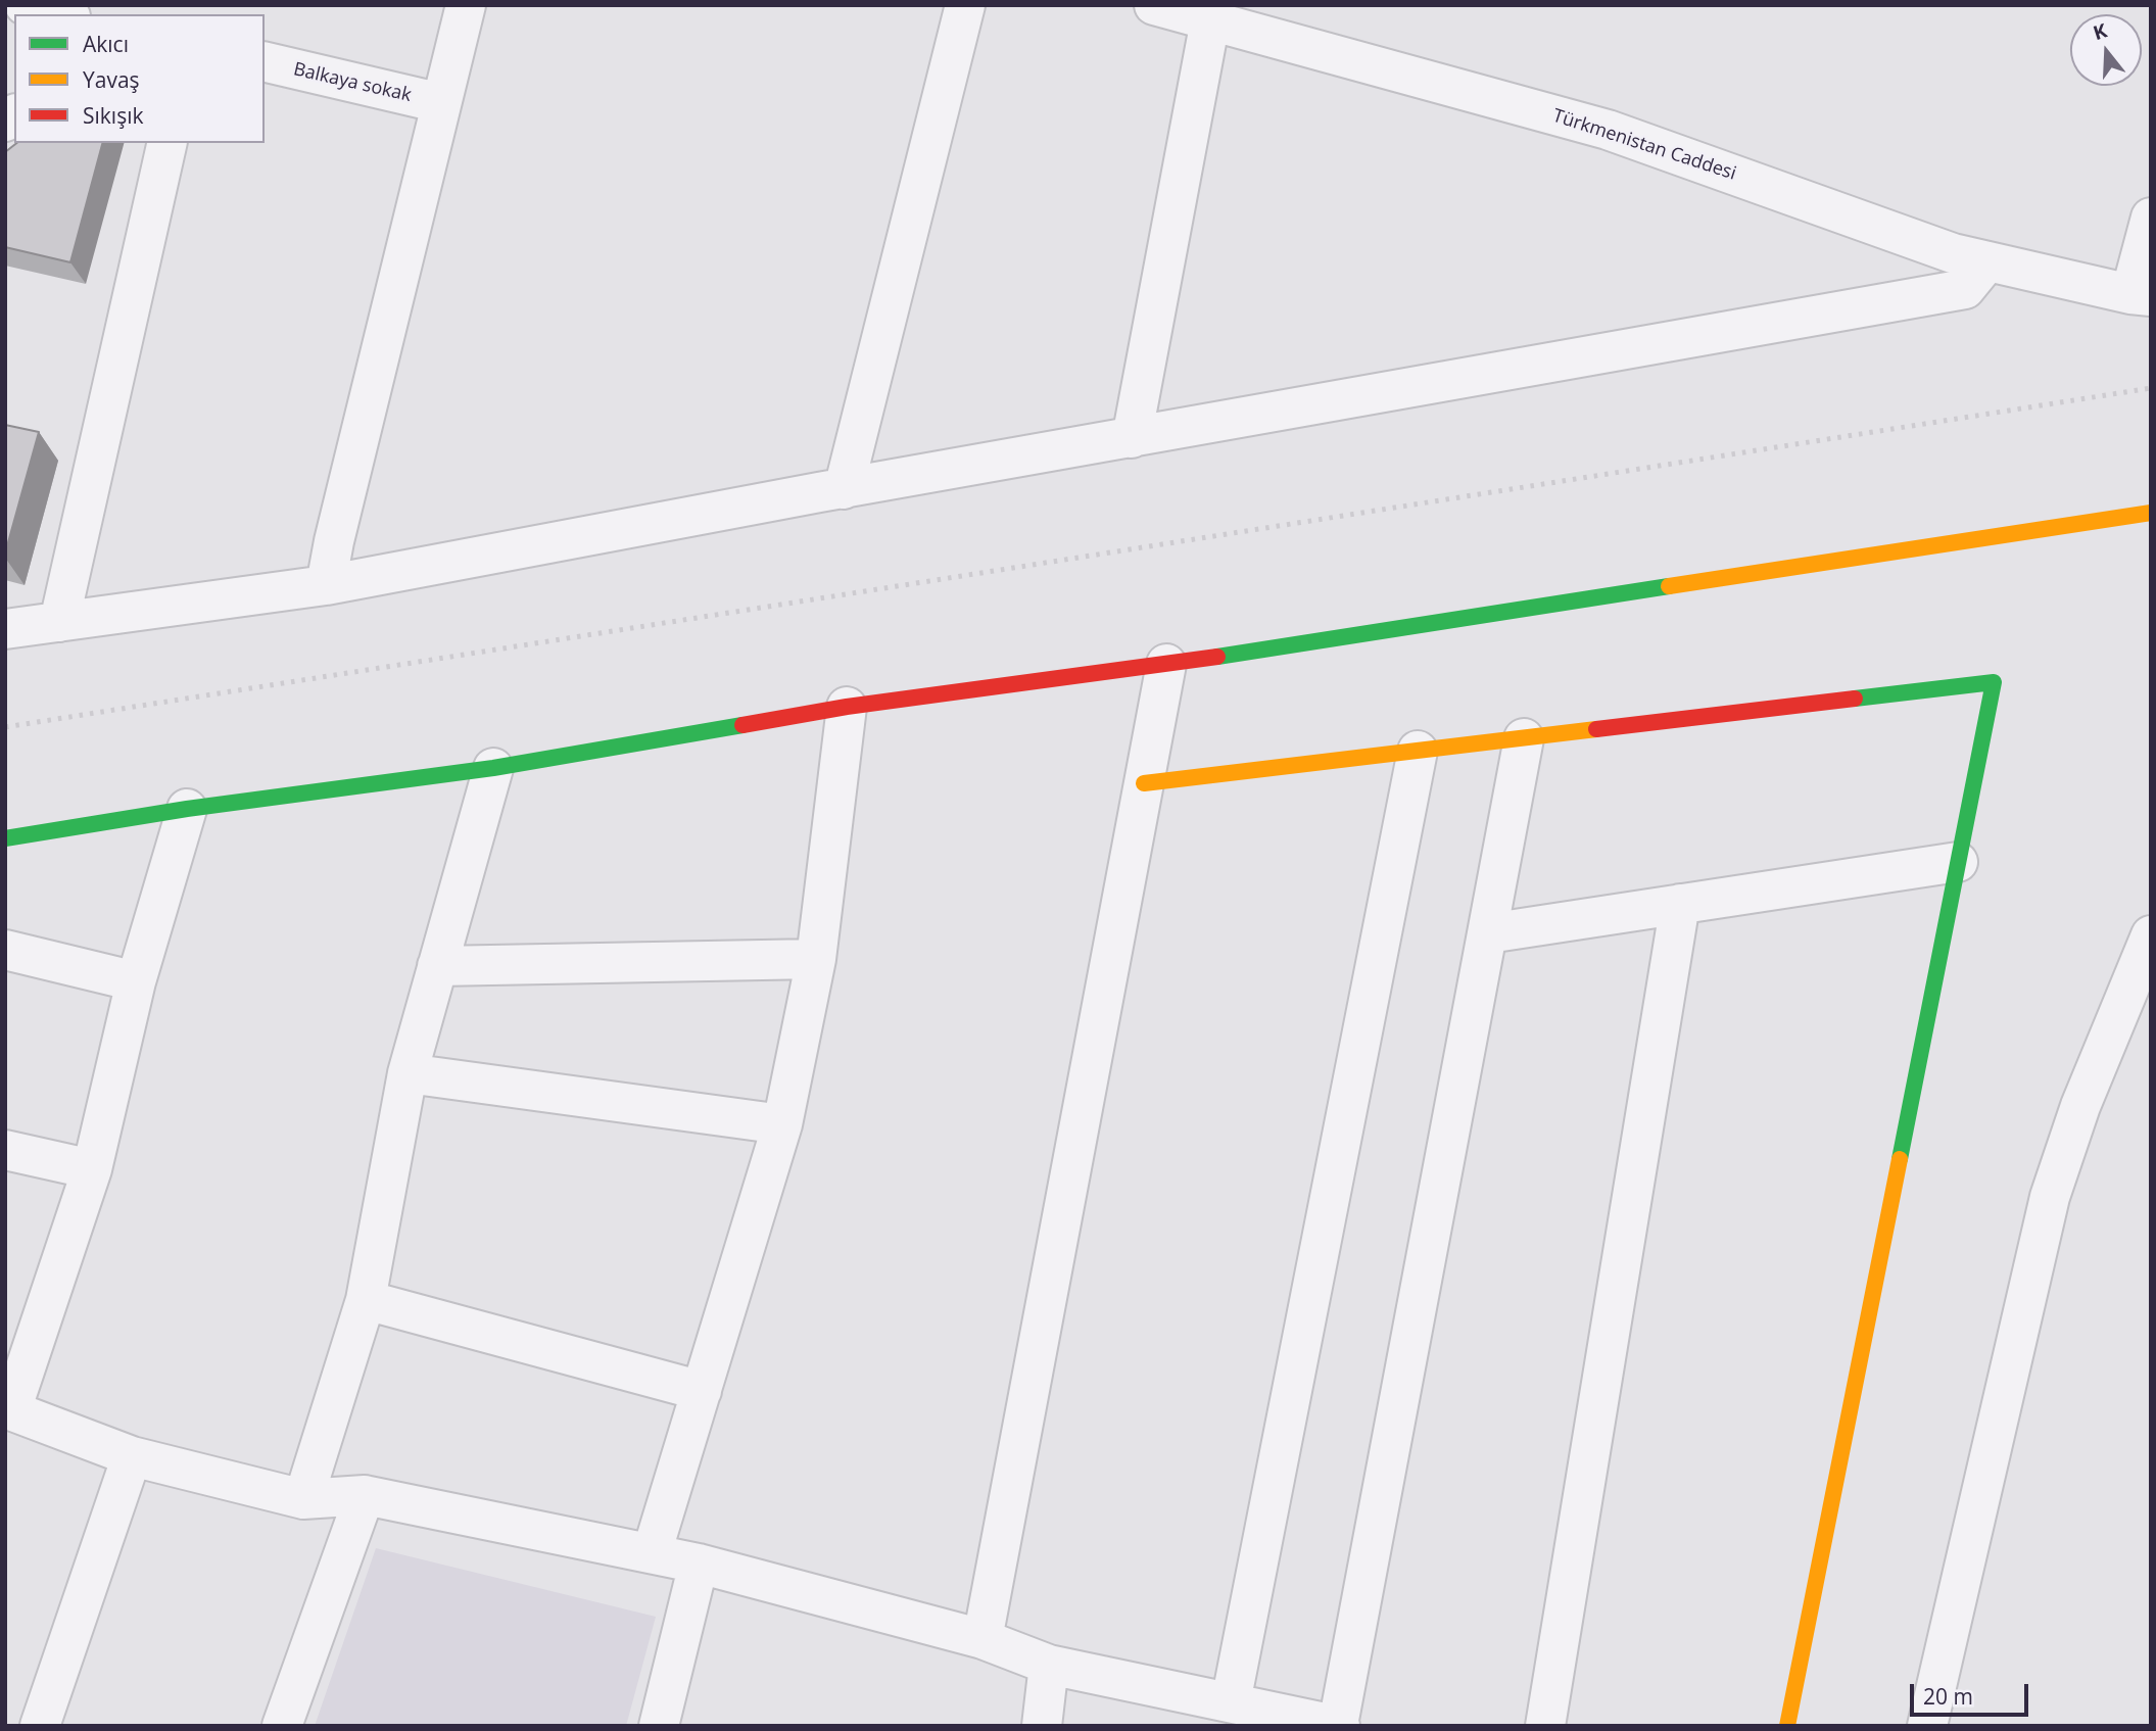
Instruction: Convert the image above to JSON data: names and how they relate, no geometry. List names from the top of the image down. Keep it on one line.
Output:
{"streets":{"street":["Balkaya sokak","Türkmenistan Caddesi"]},"legend":["Akıcı","Yavaş","Sıkışık"],"scale_bar":"20 m","north":"top"}
